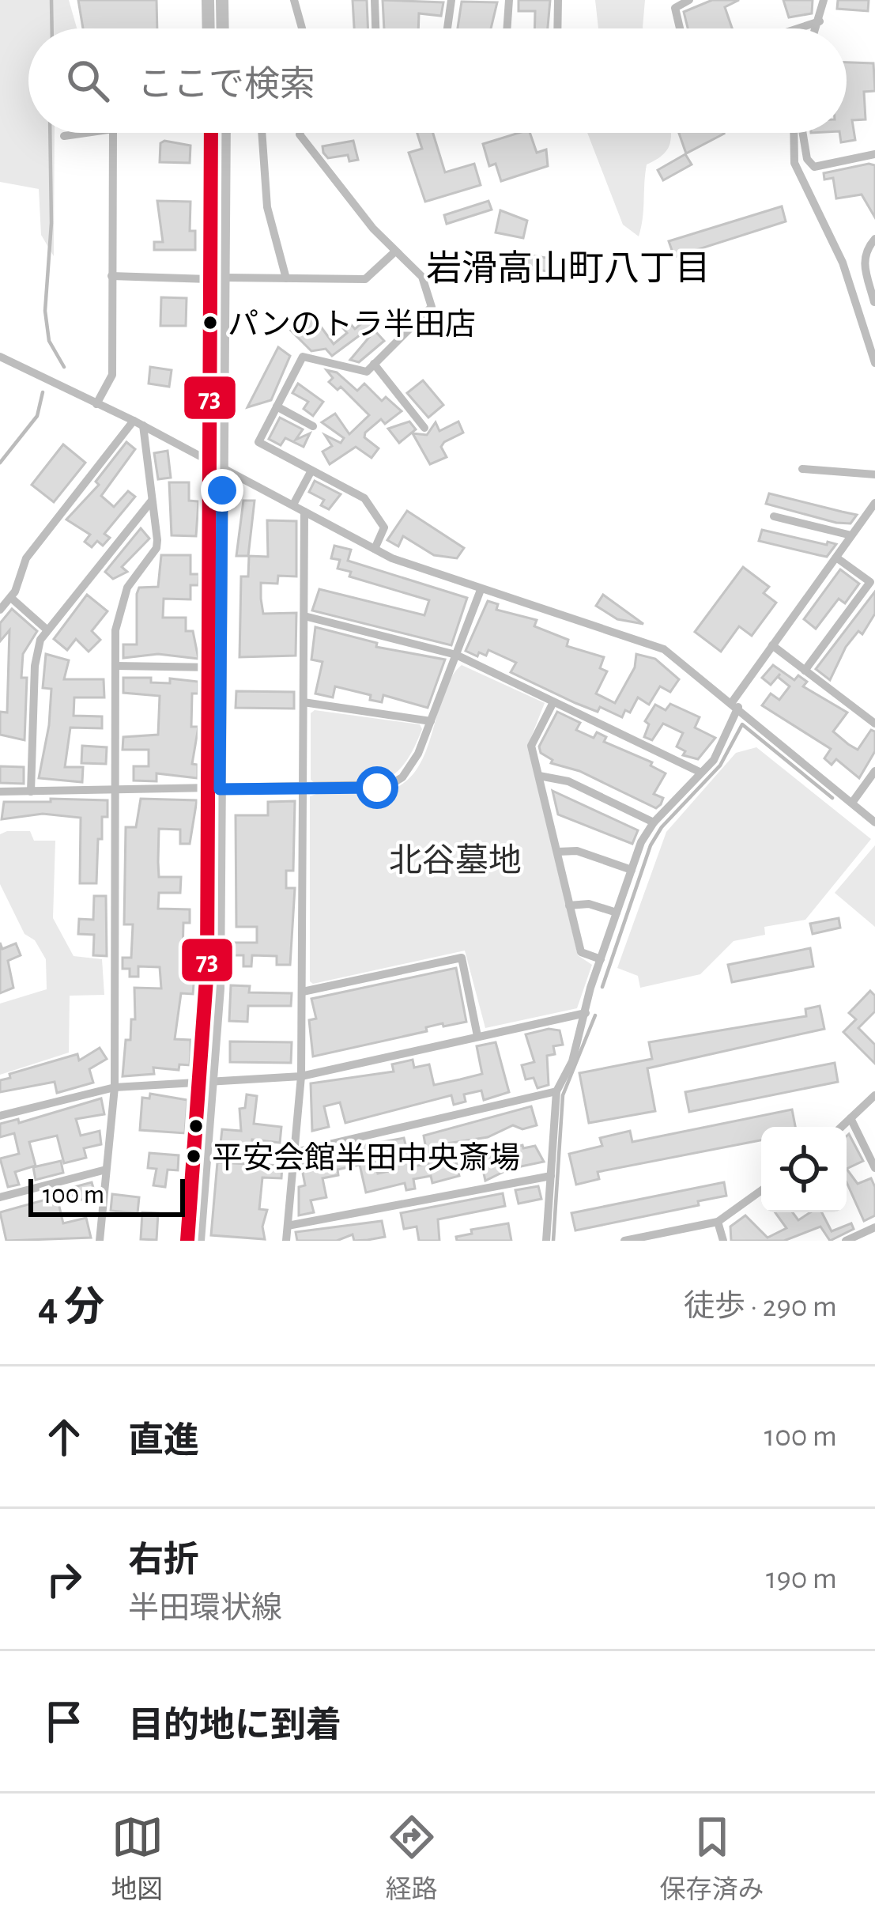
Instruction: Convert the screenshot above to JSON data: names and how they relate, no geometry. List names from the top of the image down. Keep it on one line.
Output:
{"districts":["岩滑高山町八丁目"],"parks":["北谷墓地"],"places":["パンのトラ半田店","平安会館半田中央斎場"],"lines":["transit line 73"],"scale_bar":"100 m","page":{"search":"ここで検索","scale":"100 m","heading":["4 分","徒歩 · 290 m"],"list":[["直進","100 m"],["右折","半田環状線","190 m"],"目的地に到着"],"nav":["地図","経路","保存済み"]}}
